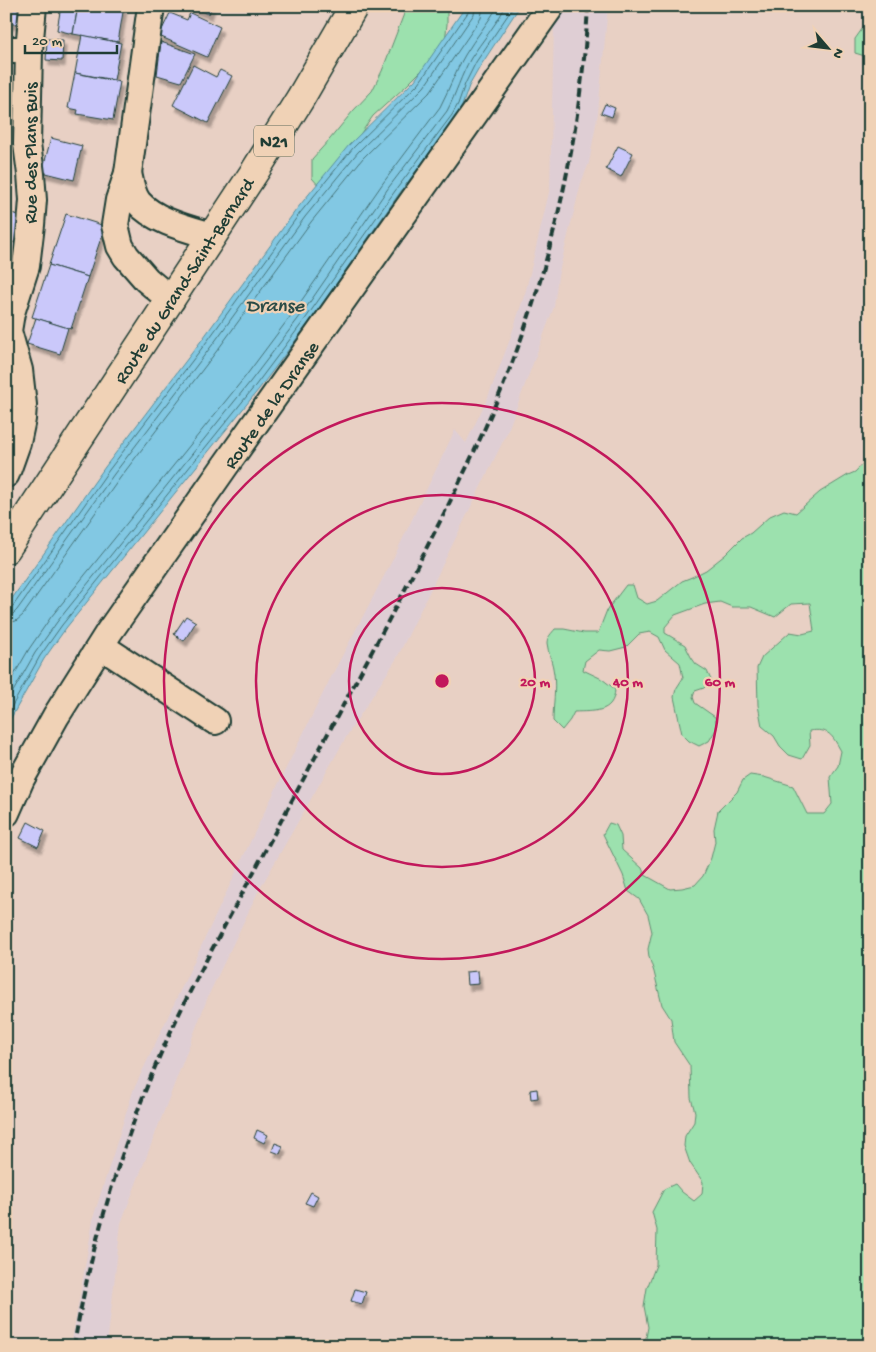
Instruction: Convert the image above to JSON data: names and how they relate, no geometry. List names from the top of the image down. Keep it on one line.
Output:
{"streets":{"main road":["N21","Route du Grand-Saint-Bernard"],"street":["Rue des Plans Buis","Route de la Dranse"]},"water":["Dranse"],"scale_bar":"20 m","north":"bottom right","rings":["20 m","40 m","60 m"]}
